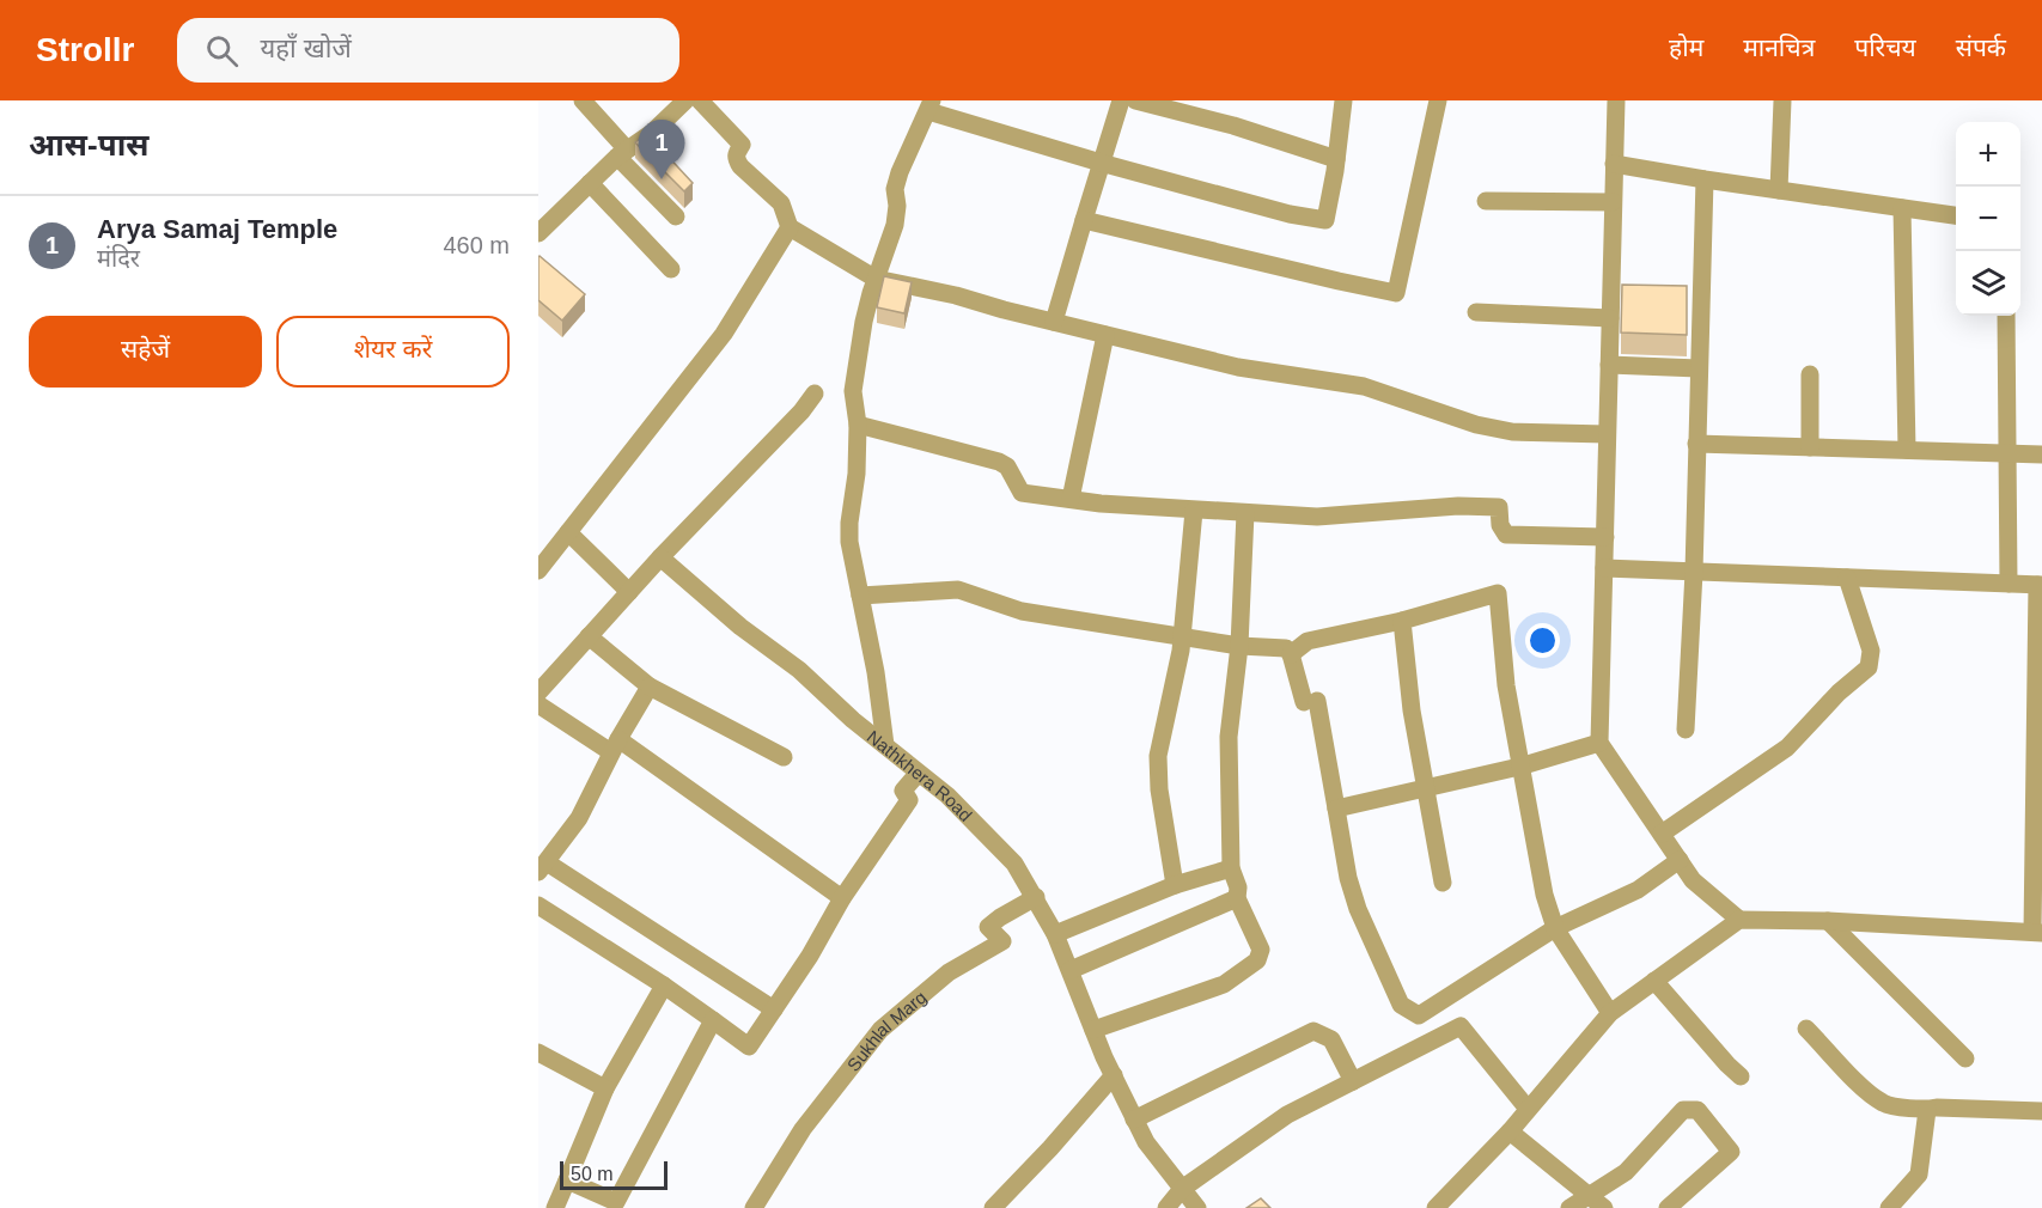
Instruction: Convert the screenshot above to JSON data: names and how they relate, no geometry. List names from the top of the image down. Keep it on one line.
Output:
{"streets":{"street":["Nathkhera Road","Sukhlal Marg"]},"crossings":[["Nathkhera Road","Sukhlal Marg"]],"scale_bar":"50 m","page":{"header":"Strollr","search":"यहाँ खोजें","nav":["होम","मानचित्र","परिचय","संपर्क"],"heading":"आस-पास","pins":"1","map_buttons":["+","−"],"list":[{"mark":"1","name":"Arya Samaj Temple","note":"मंदिर","value":"460 m"}],"buttons":["सहेजें","शेयर करें"],"scale":"50 m"}}
